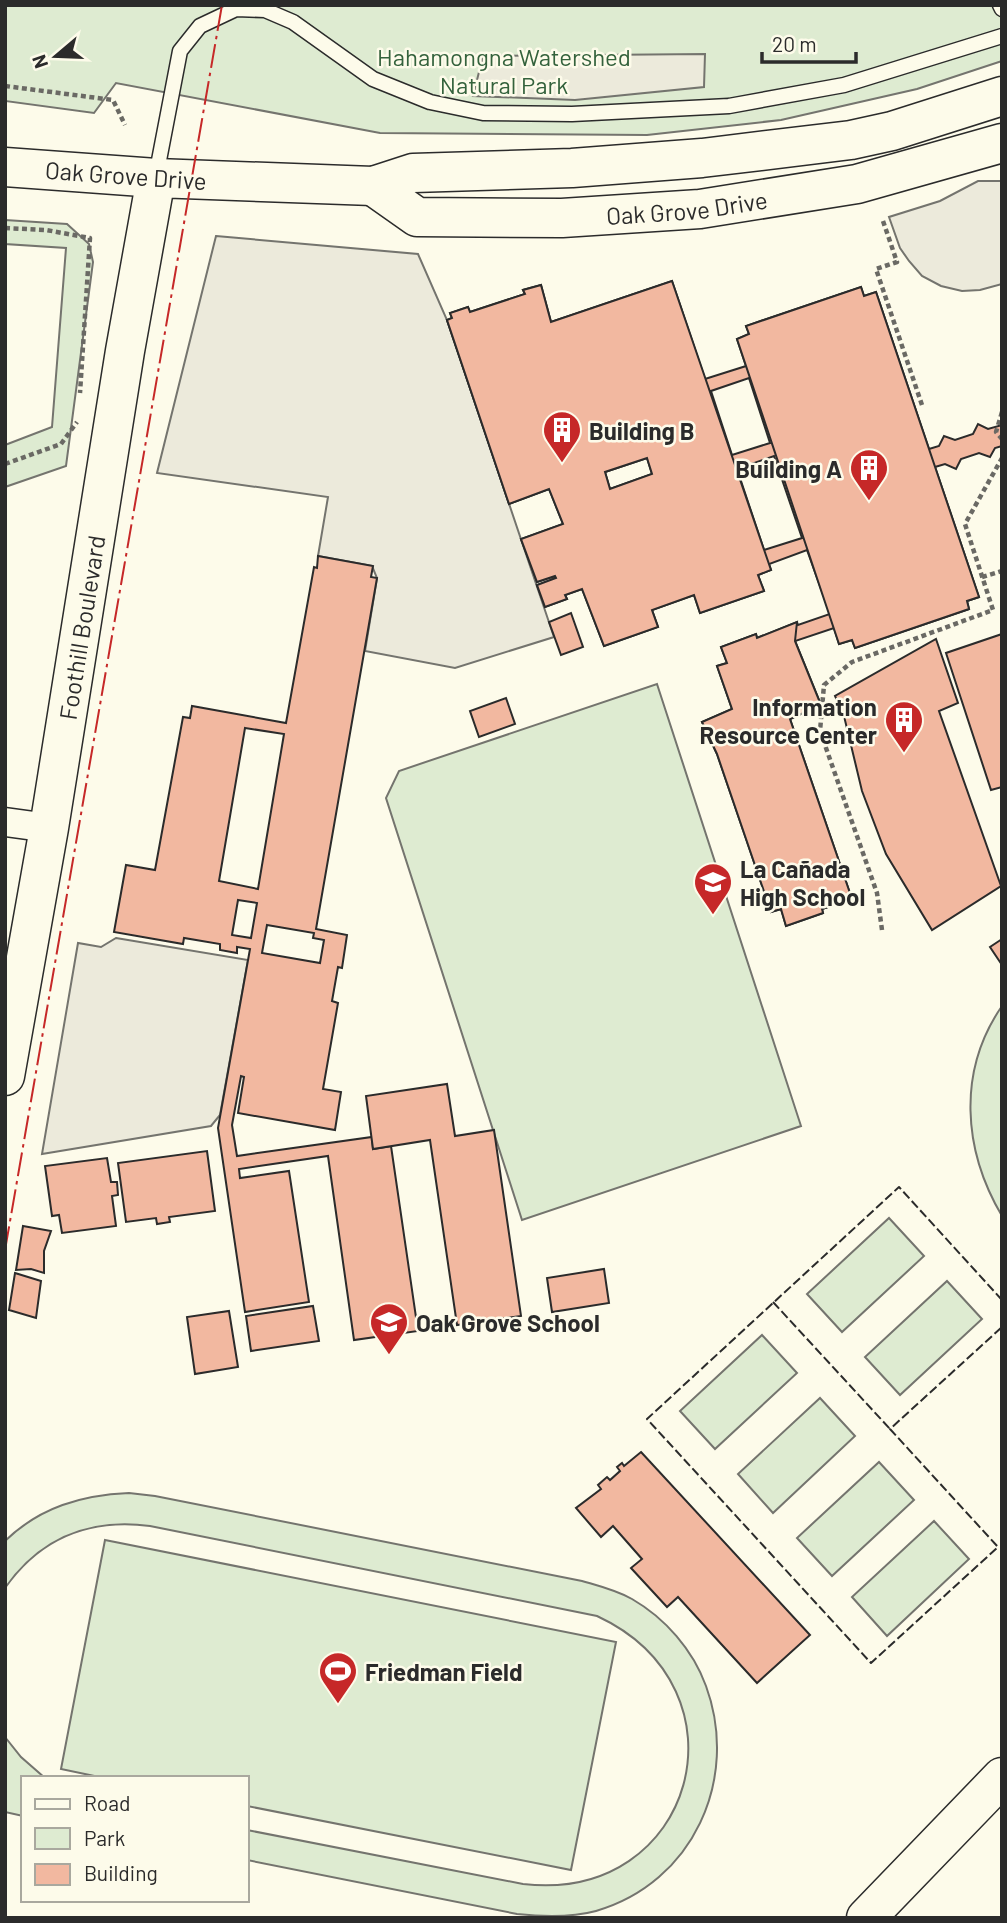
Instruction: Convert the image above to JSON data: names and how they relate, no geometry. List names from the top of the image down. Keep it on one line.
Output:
{"streets":{"main road":["Oak Grove Drive","Foothill Boulevard"]},"crossings":[["Oak Grove Drive","Foothill Boulevard"]],"parks":["Hahamongna Watershed Natural Park"],"places":{"building":["Building B","Building A","Information Resource Center"],"school or university":["La Cañada High School","Oak Grove School"],"sports":["Friedman Field"]},"legend":["Road","Park","Building"],"scale_bar":"20 m","north":"left"}
